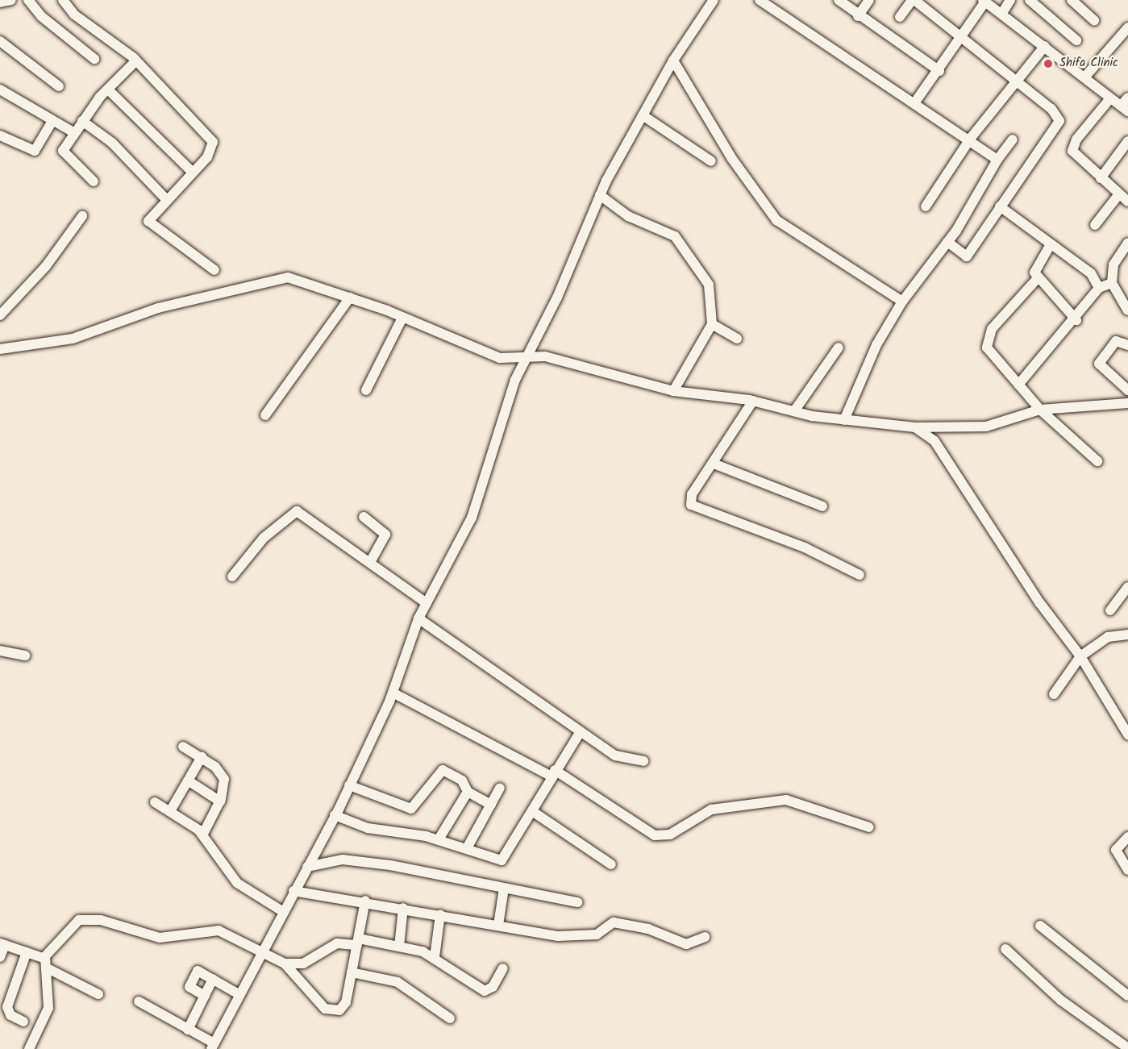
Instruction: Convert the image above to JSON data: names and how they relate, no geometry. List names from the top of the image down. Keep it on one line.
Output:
{"places":["Shifa Clinic"]}
